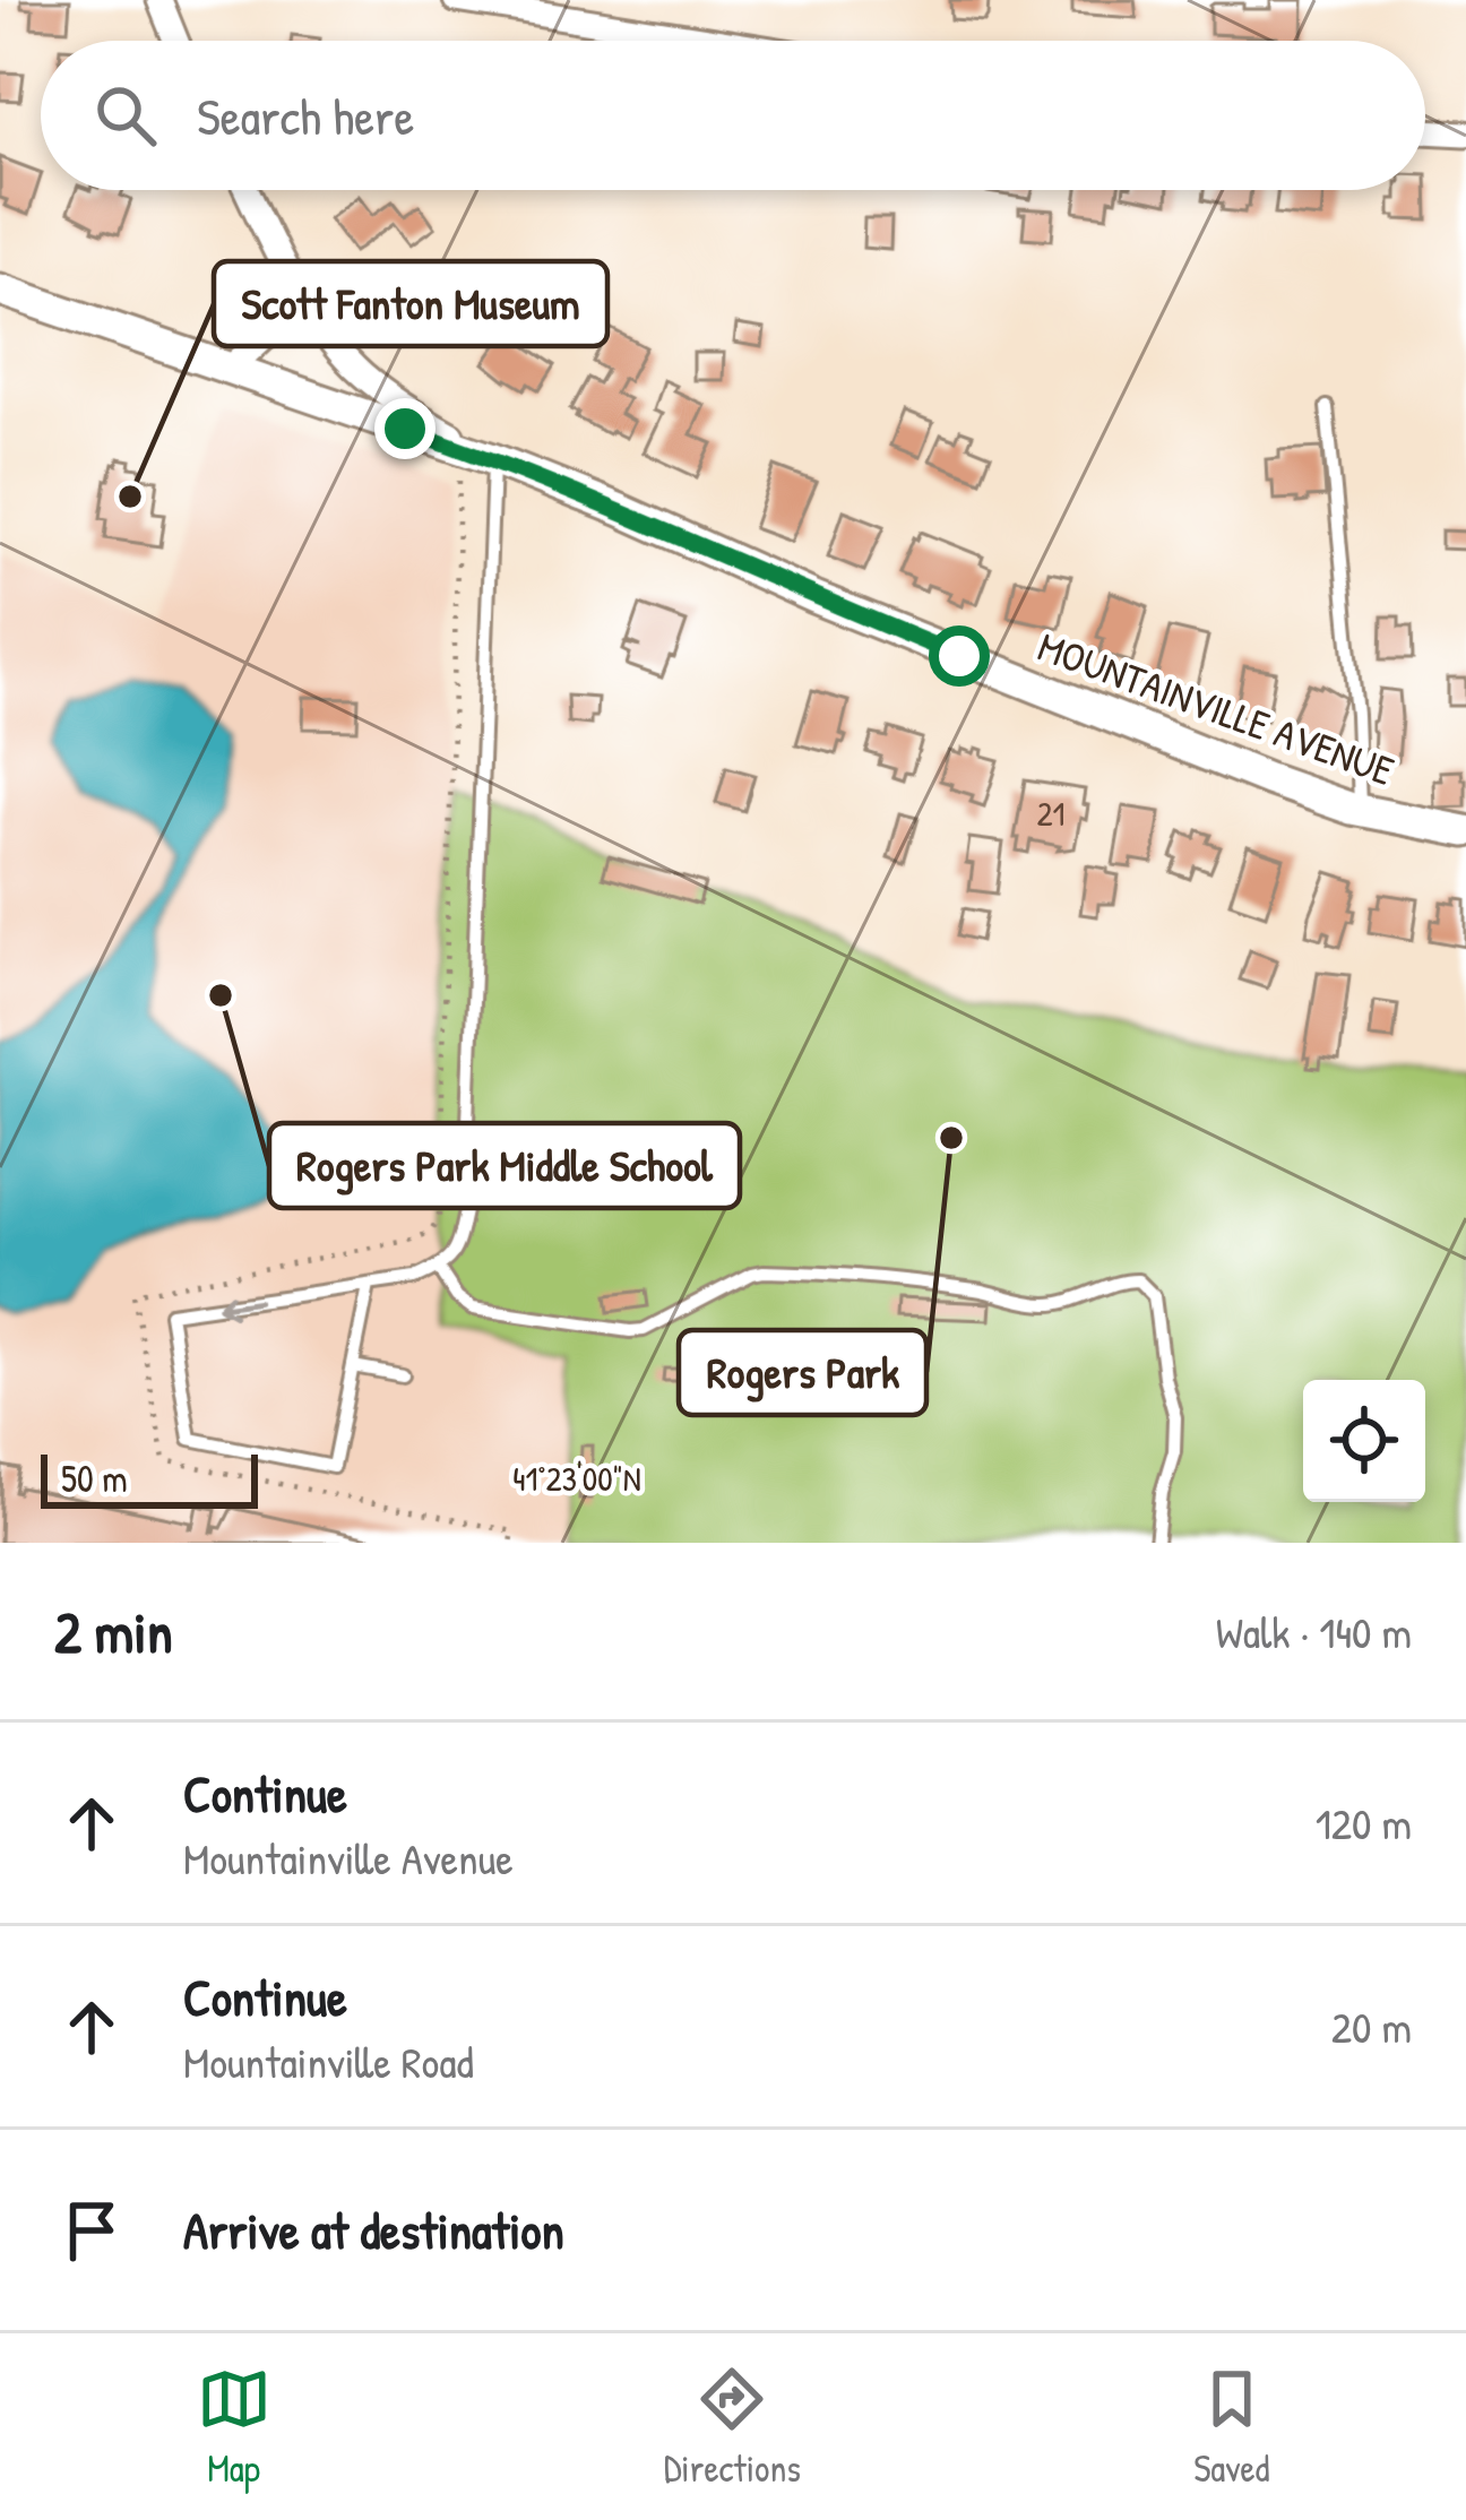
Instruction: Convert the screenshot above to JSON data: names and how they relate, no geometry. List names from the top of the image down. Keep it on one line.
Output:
{"streets":{"street":["MOUNTAINVILLE AVENUE"]},"places":["Scott Fanton Museum","Rogers Park Middle School","Rogers Park"],"house_numbers":["21"],"scale_bar":"50 m","page":{"search":"Search here","scale":"50 m","heading":["2 min","Walk · 140 m"],"list":[["Continue","Mountainville Avenue","120 m"],["Continue","Mountainville Road","20 m"],"Arrive at destination"],"nav":["Map","Directions","Saved"]},"coordinates":["41°23'00\"N"]}
